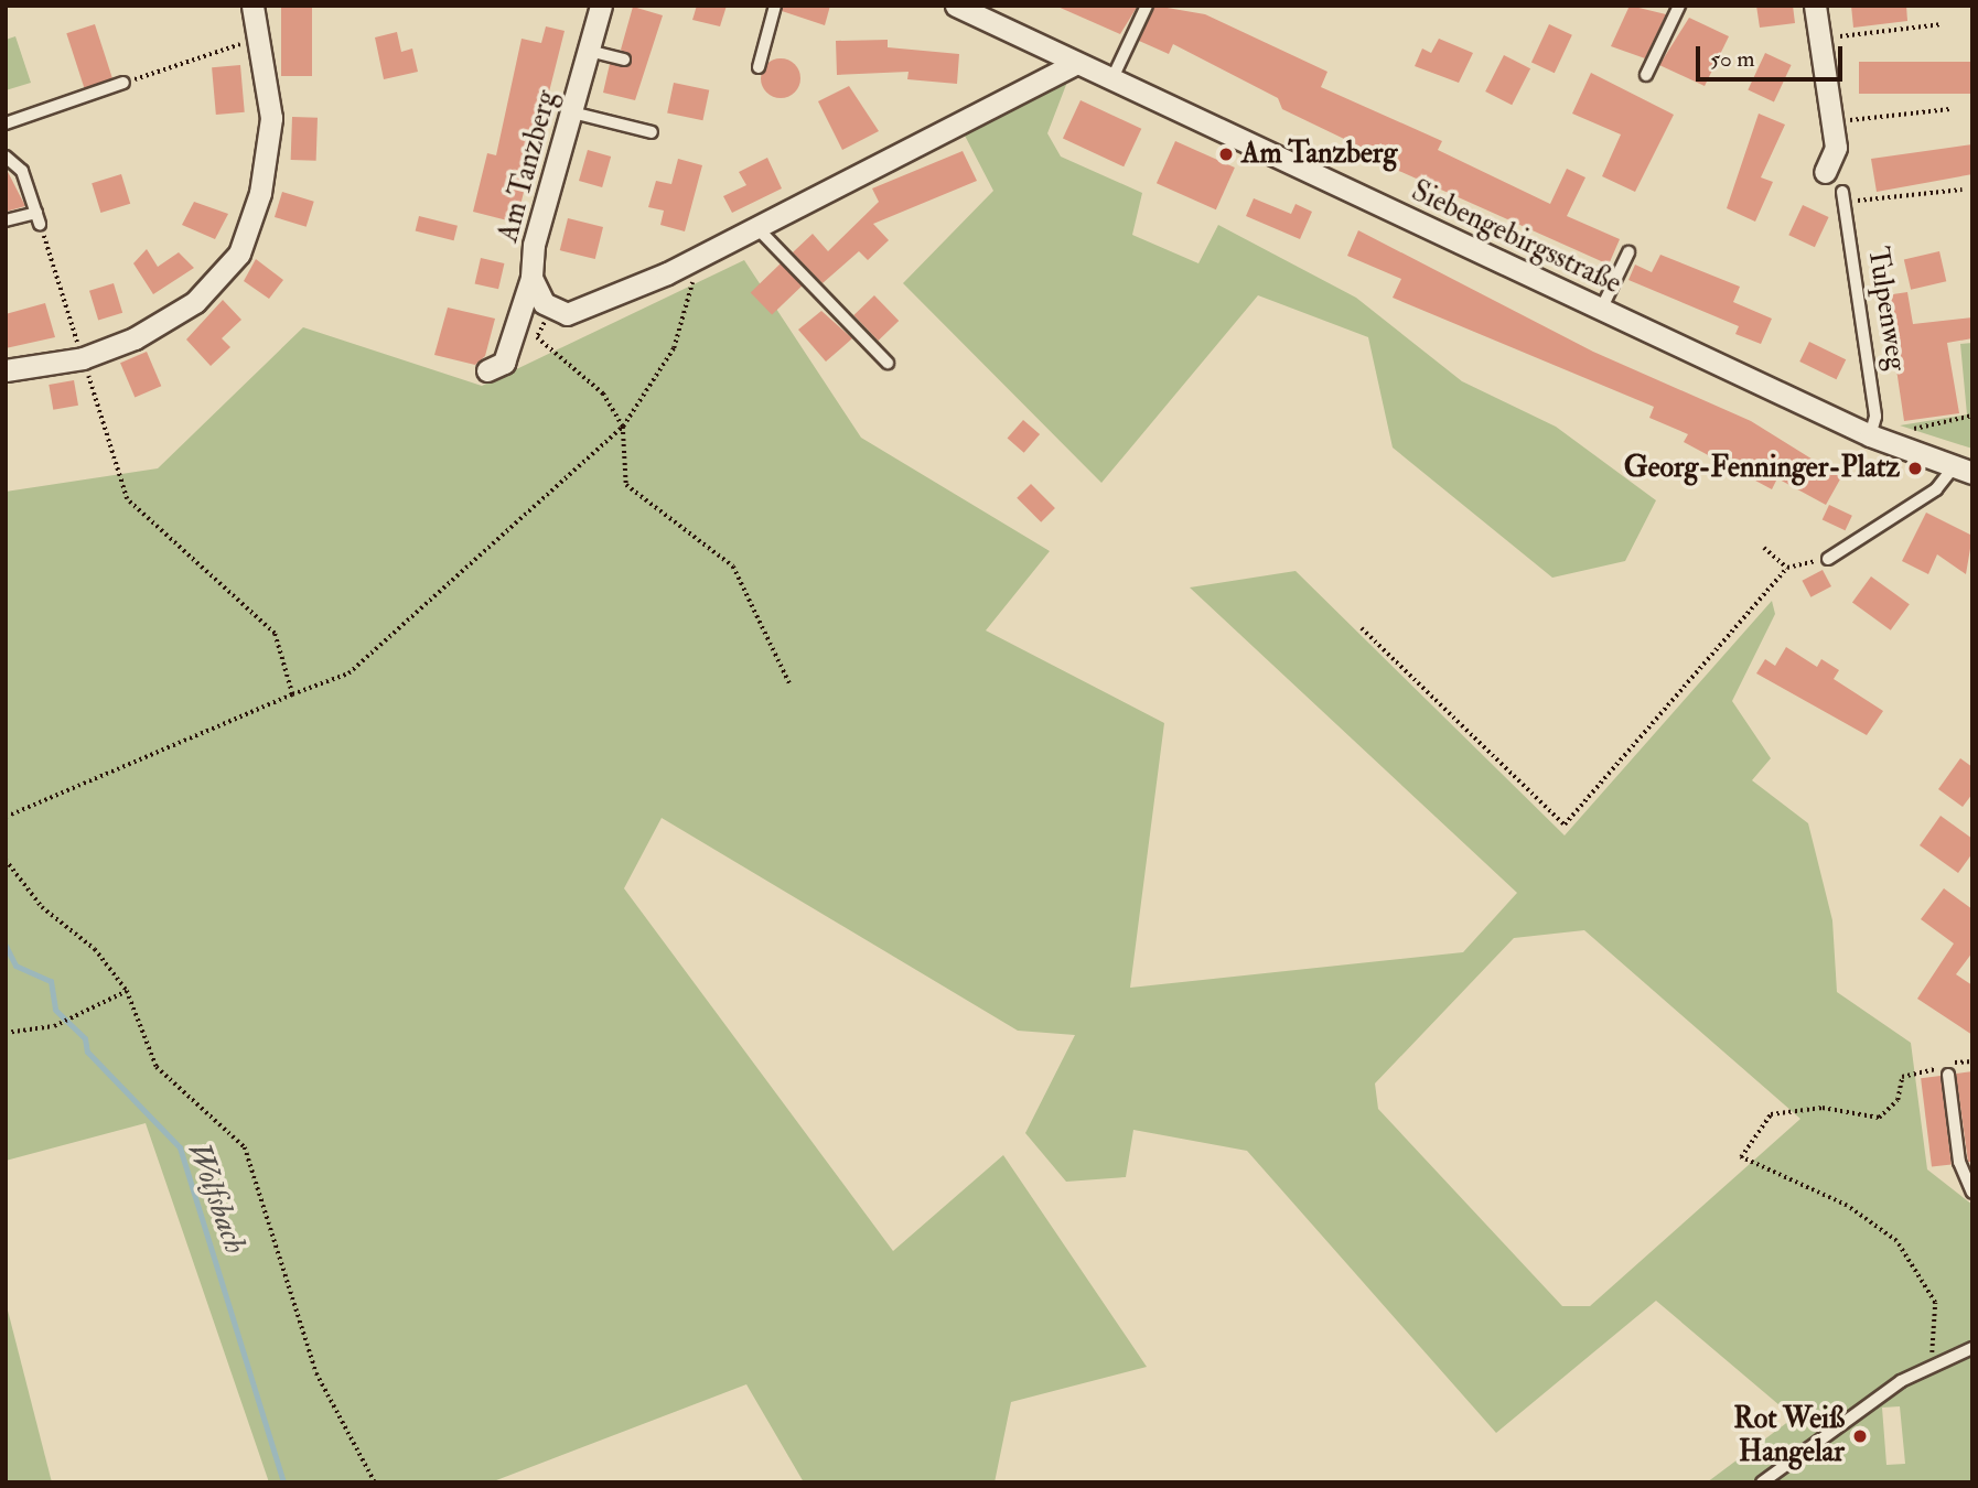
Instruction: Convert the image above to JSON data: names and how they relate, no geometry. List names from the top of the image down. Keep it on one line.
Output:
{"streets":{"street":["Am Tanzberg","Siebengebirgsstraße"],"lane":["Tulpenweg"]},"crossings":[["Siebengebirgsstraße","Tulpenweg"]],"water":["Wolfsbach"],"places":["Am Tanzberg","Georg-Fenninger-Platz","Rot Weiß Hangelar"],"scale_bar":"50 m"}
